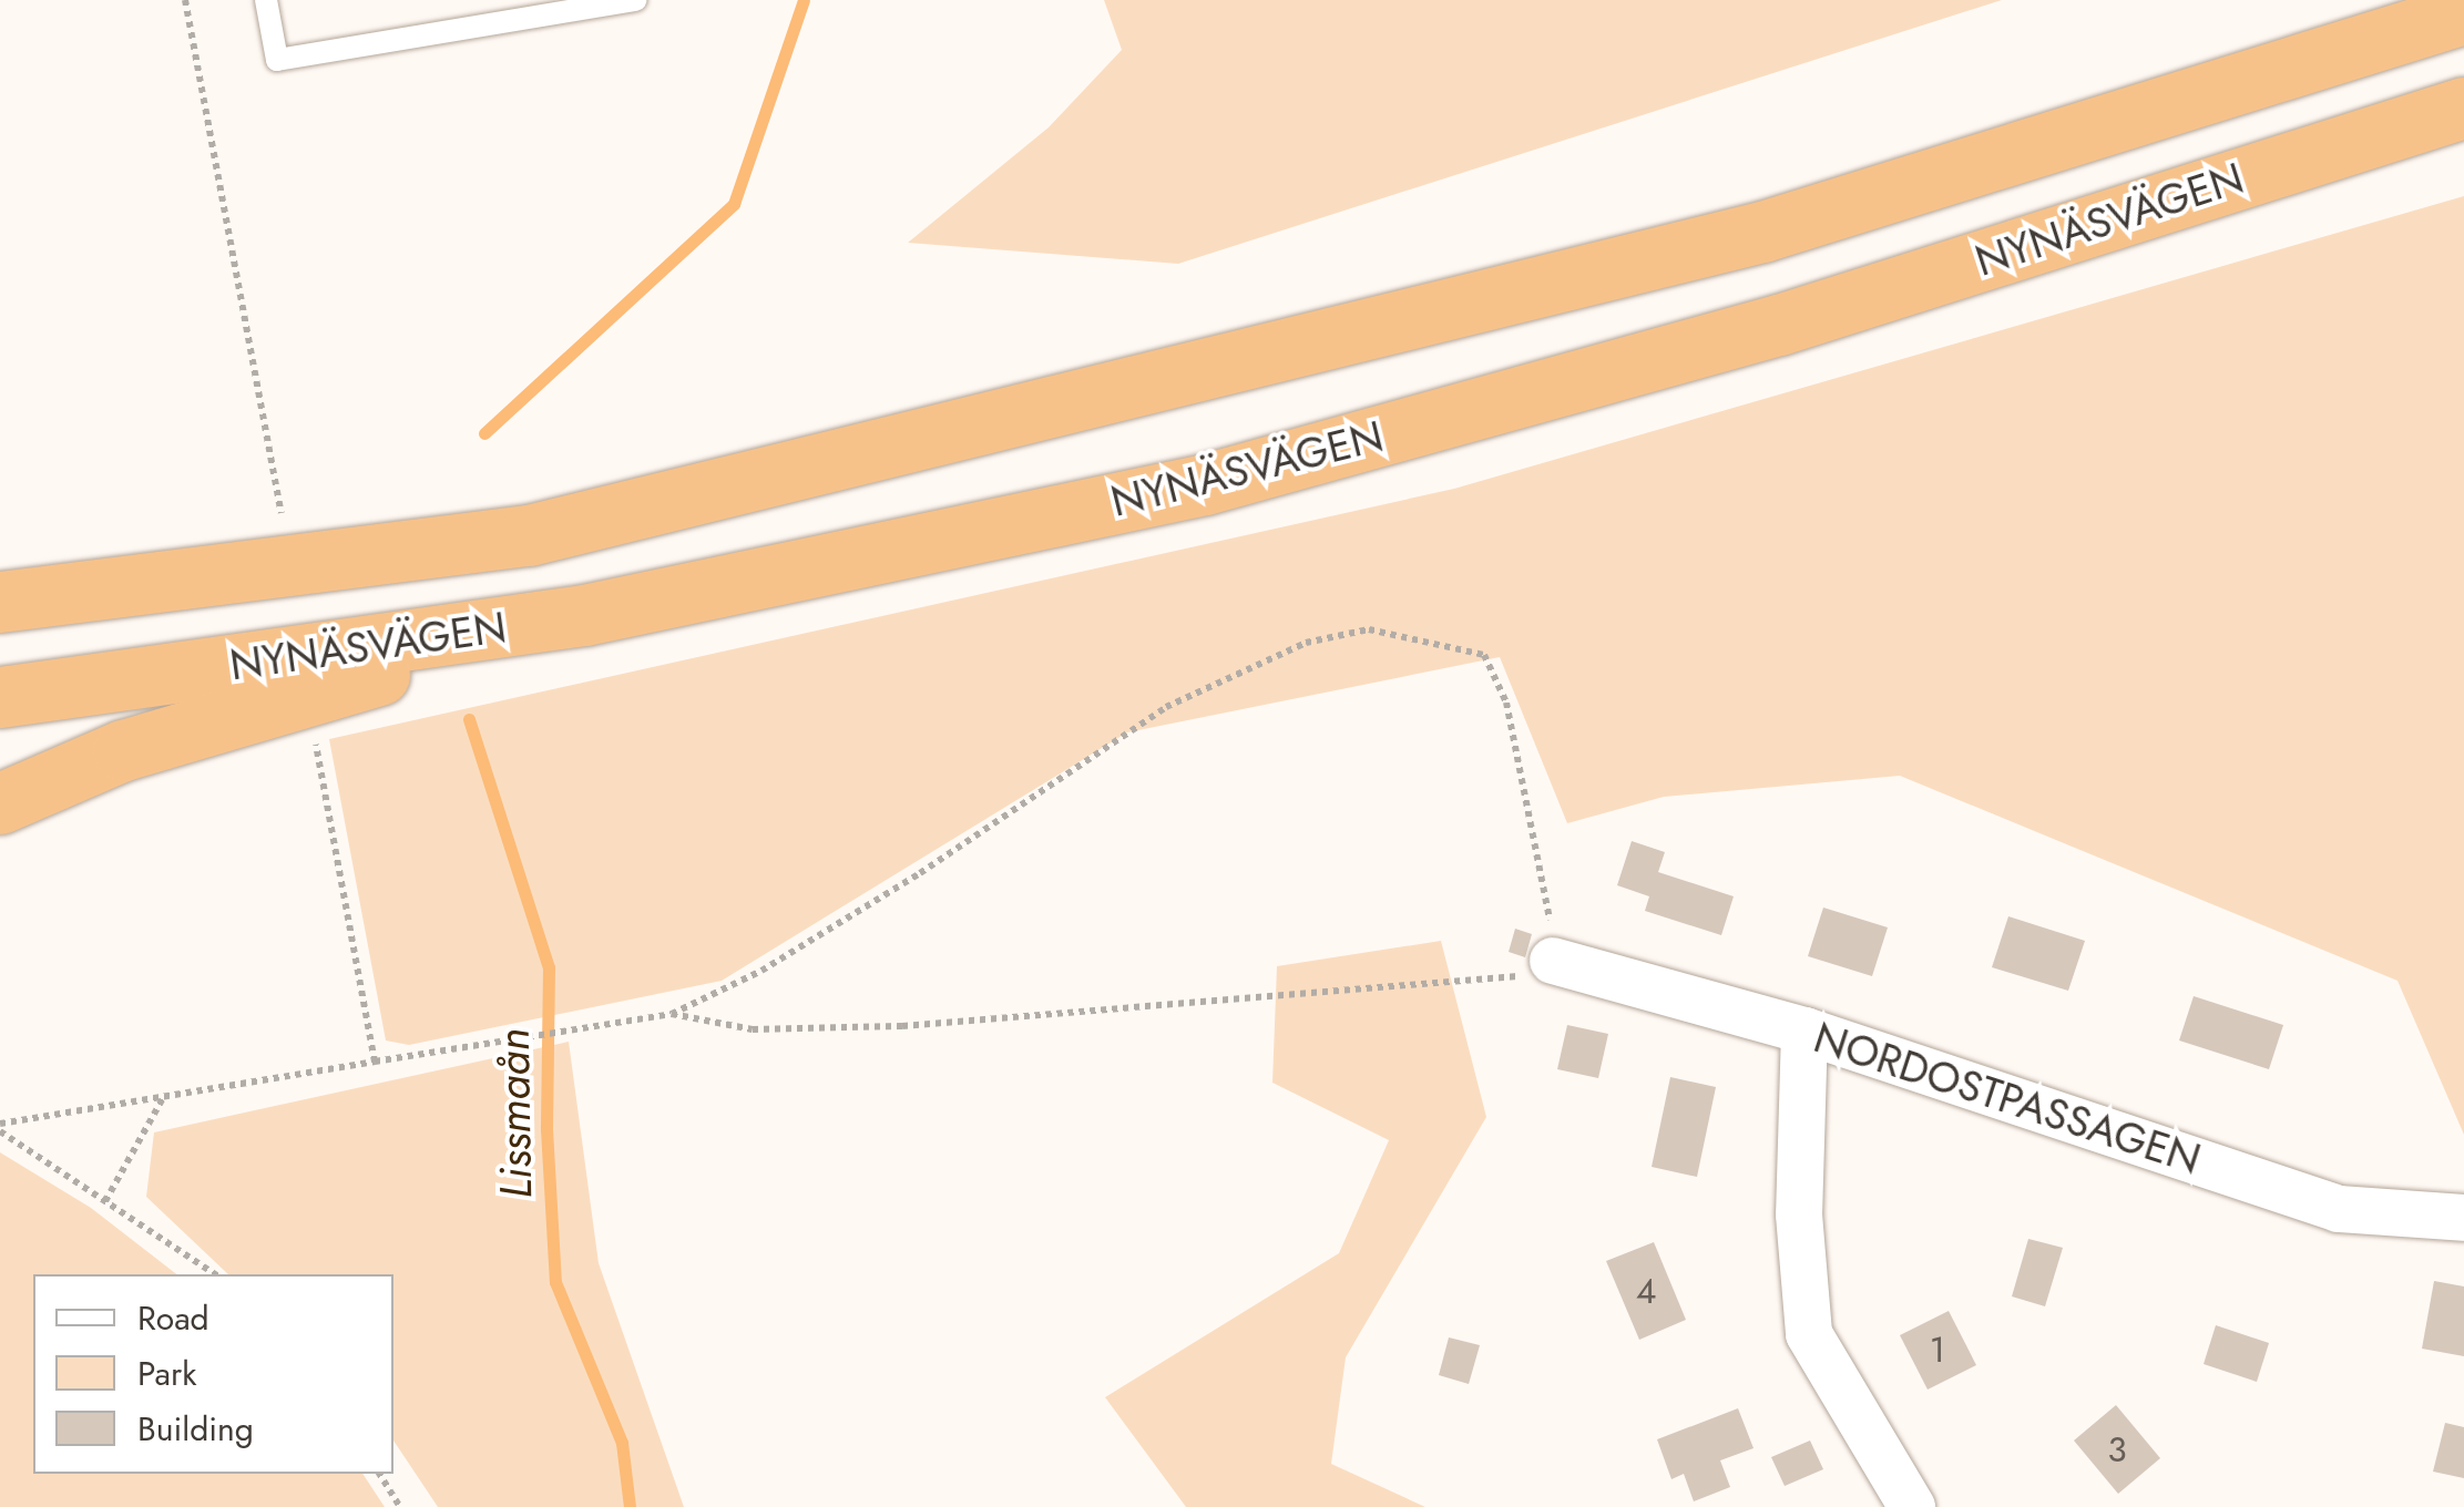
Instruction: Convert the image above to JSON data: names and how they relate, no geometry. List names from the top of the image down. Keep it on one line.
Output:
{"streets":{"highway":["NYNÄSVÄGEN"],"street":["NORDOSTPASSAGEN"]},"water":["Lissmaån"],"house_numbers":["4","1","3"],"legend":["Road","Park","Building"]}
